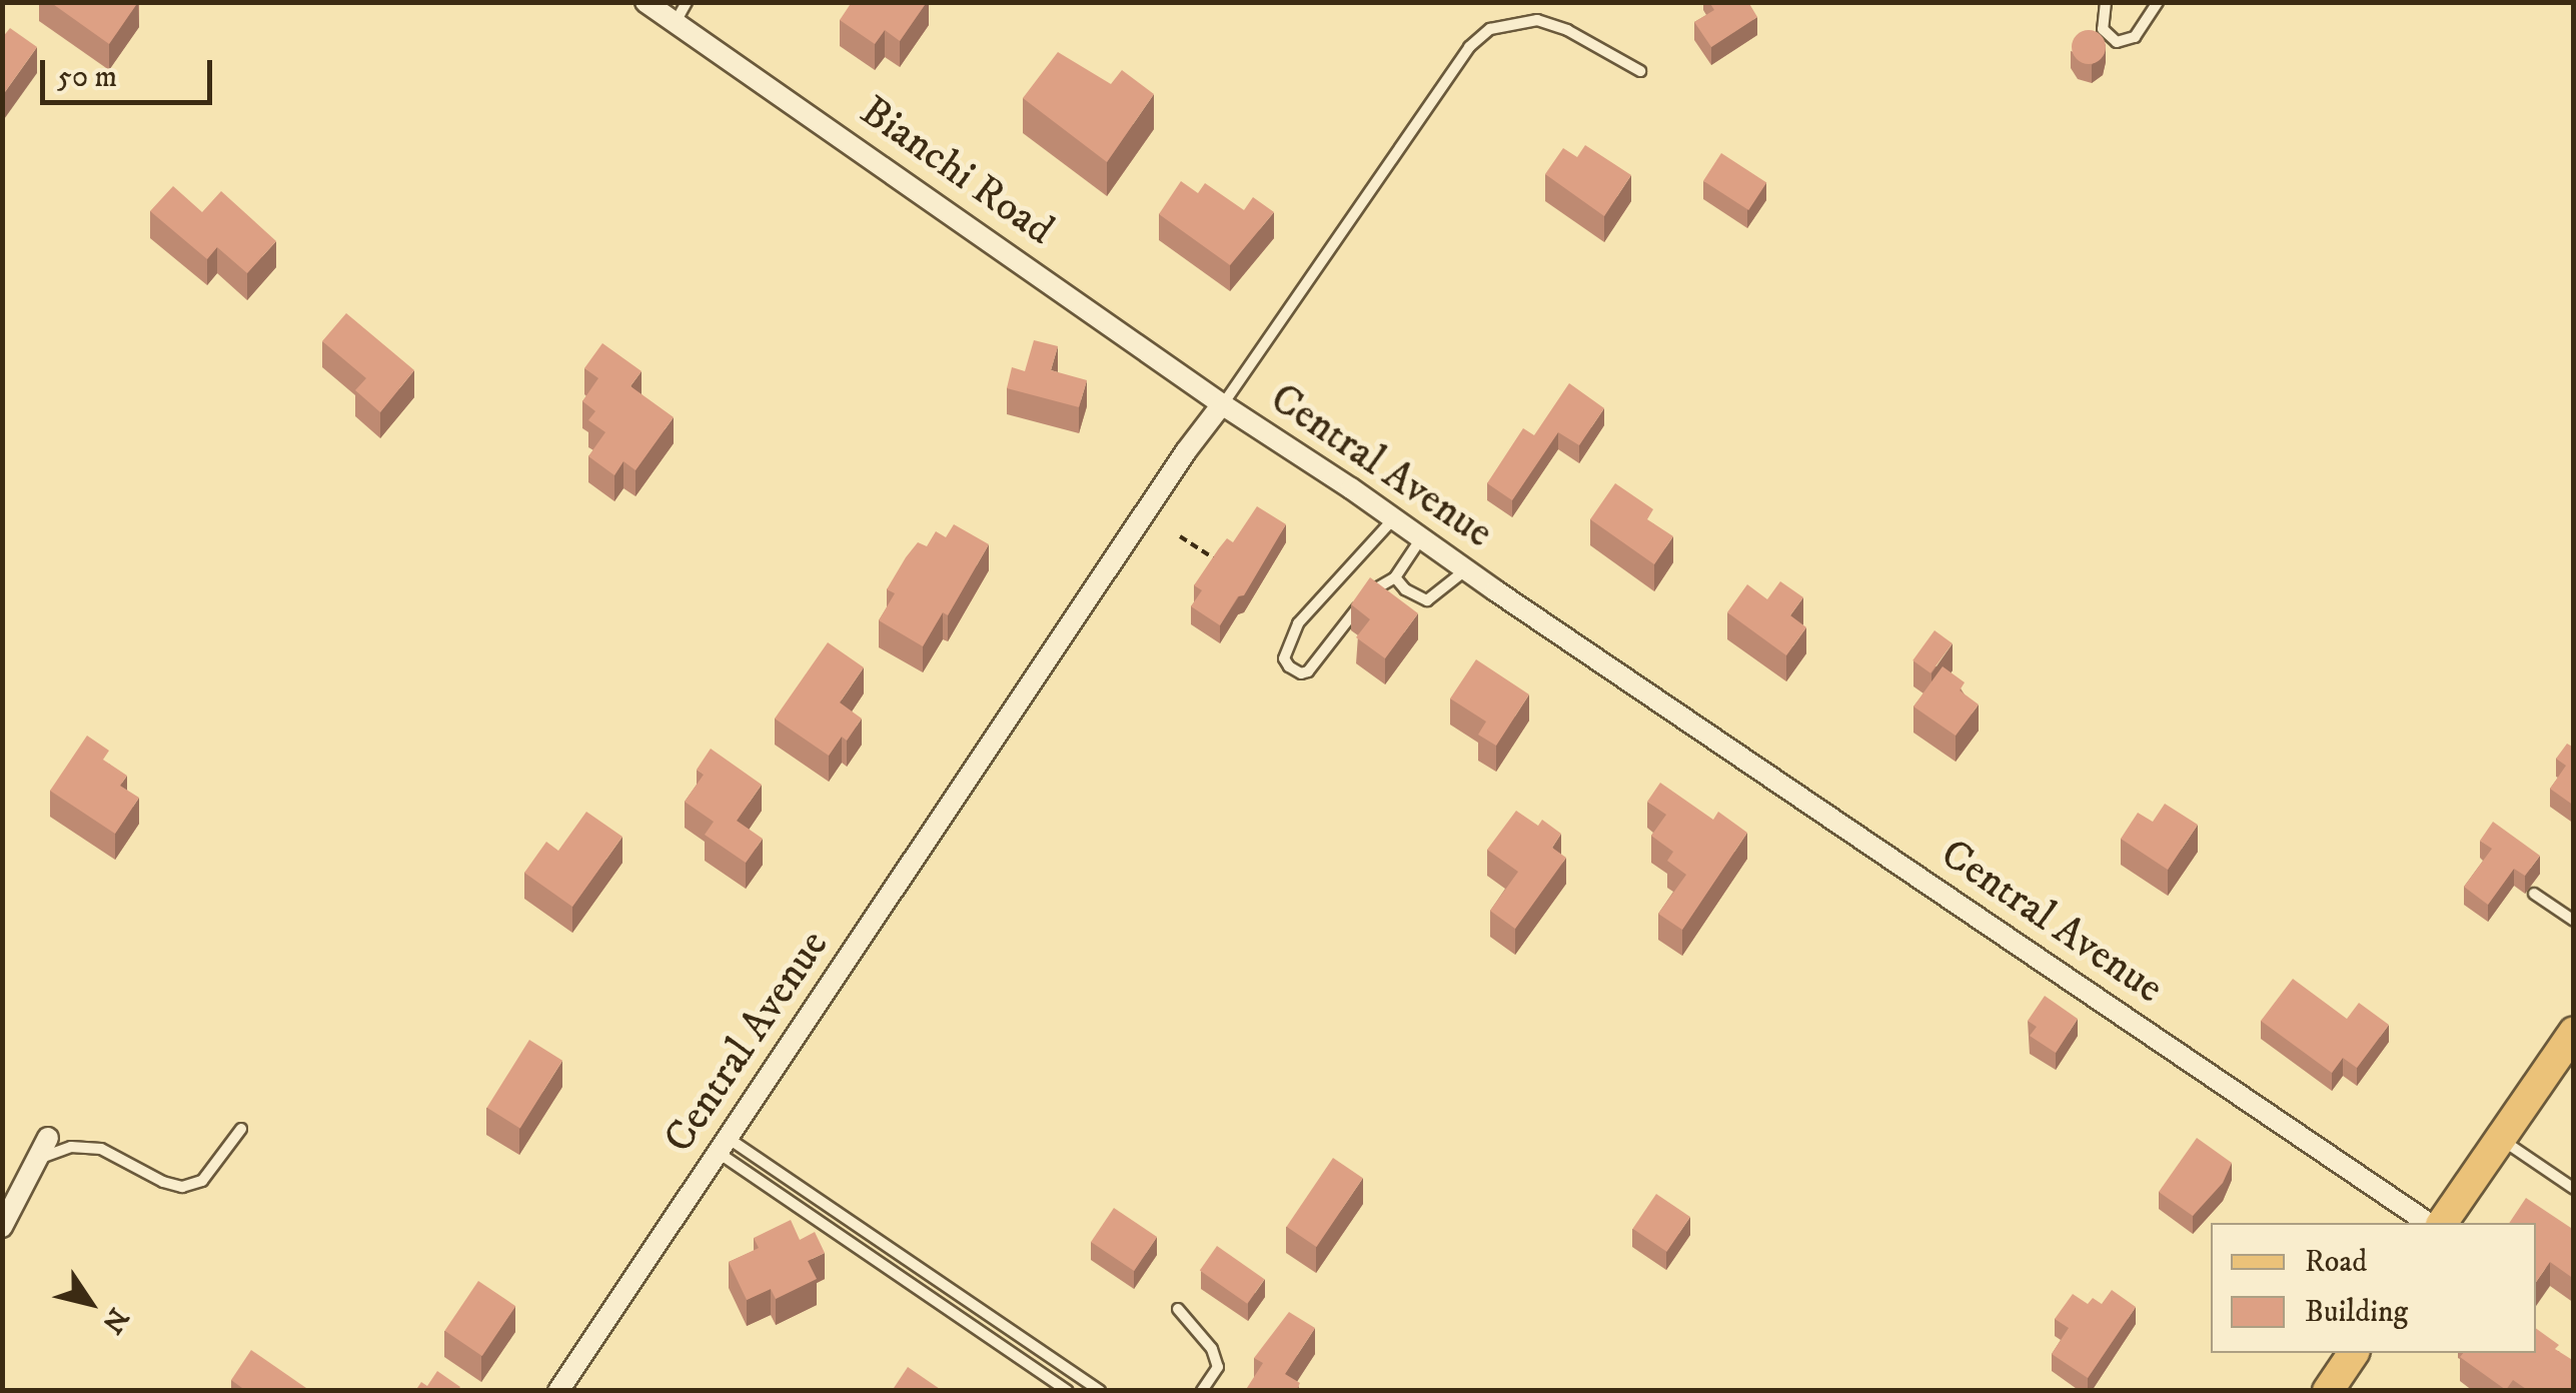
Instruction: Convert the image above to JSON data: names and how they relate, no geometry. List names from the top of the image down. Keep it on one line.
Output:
{"streets":{"street":["Bianchi Road","Central Avenue"]},"crossings":[["Bianchi Road","Central Avenue"]],"legend":["Road","Building"],"scale_bar":"50 m","north":"bottom right"}
